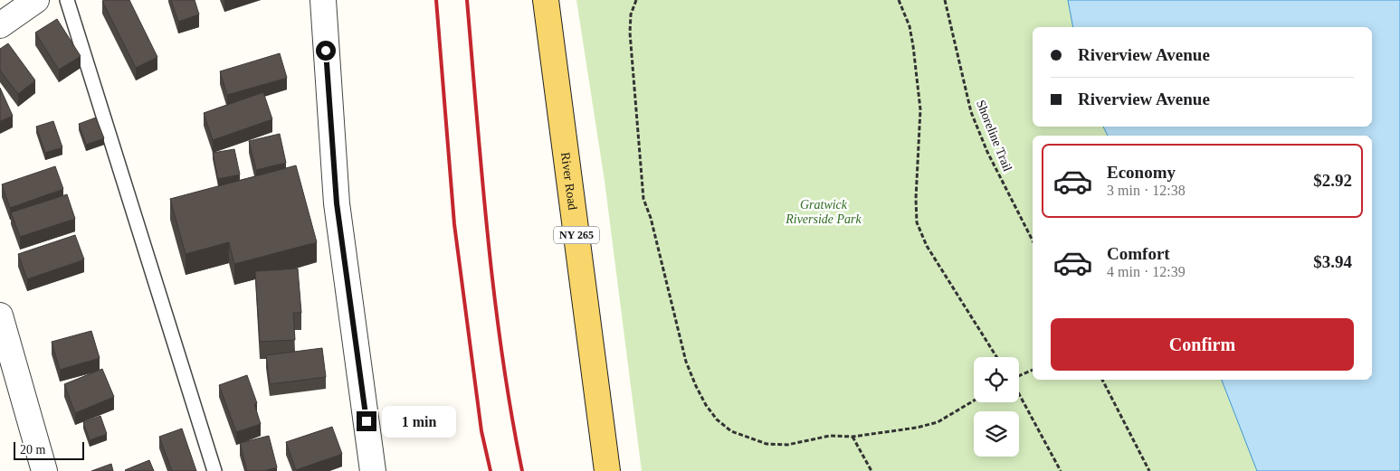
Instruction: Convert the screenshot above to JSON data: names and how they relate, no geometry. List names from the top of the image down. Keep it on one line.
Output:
{"streets":{"main road":["River Road","NY 265"],"path":["Shoreline Trail"]},"parks":["Gratwick Riverside Park"],"scale_bar":"20 m","page":{"banner":["Riverview Avenue","Riverview Avenue"],"list":[{"name":"Economy","note":"3 min · 12:38","value":"$2.92"},{"name":"Comfort","note":"4 min · 12:39","value":"$3.94"}],"buttons":"Confirm","bubble":"1 min","scale":"20 m"}}
